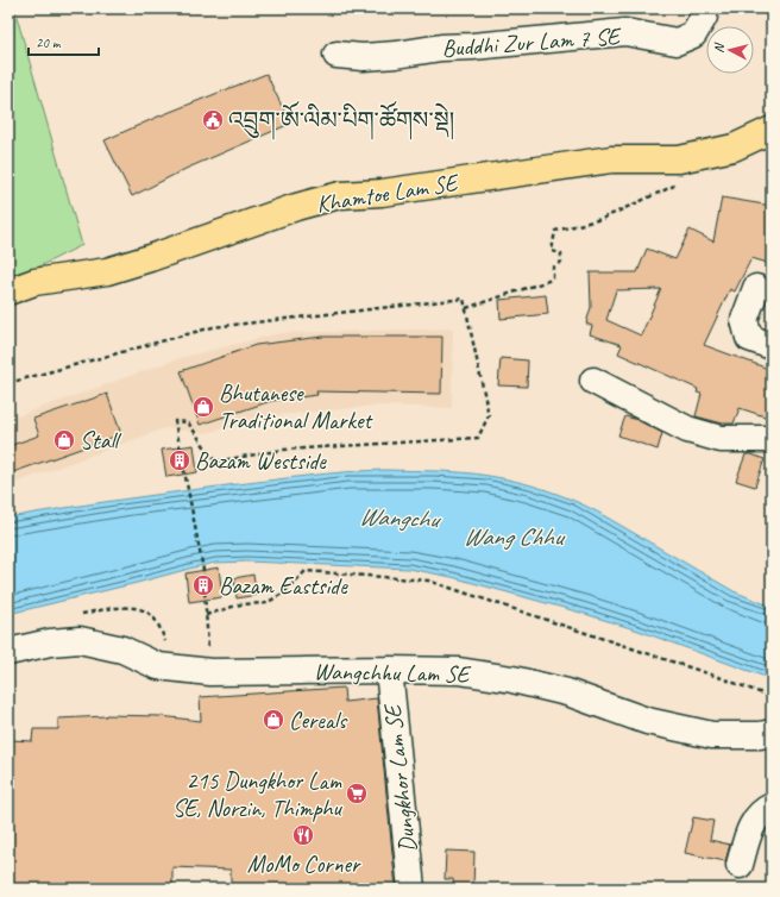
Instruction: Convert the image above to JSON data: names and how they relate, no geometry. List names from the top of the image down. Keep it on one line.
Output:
{"streets":{"main road":["Khamtoe Lam SE"],"street":["Buddhi Zur Lam 7 SE","Wangchhu Lam SE","Dungkhor Lam SE"]},"crossings":[["Wangchhu Lam SE","Dungkhor Lam SE"]],"water":["Wangchu","Wang Chhu"],"places":{"public building":["འབྲུག་ཨོ་ལིམ་པིག་ཚོགས་སྡེ།"],"shop":["Bhutanese Traditional Market","Stall","Cereals"],"building":["Bazam Westside","Bazam Eastside"],"supermarket":["215 Dungkhor Lam SE, Norzin, Thimphu"],"restaurant":["MoMo Corner"]},"scale_bar":"20 m","north":"left"}
